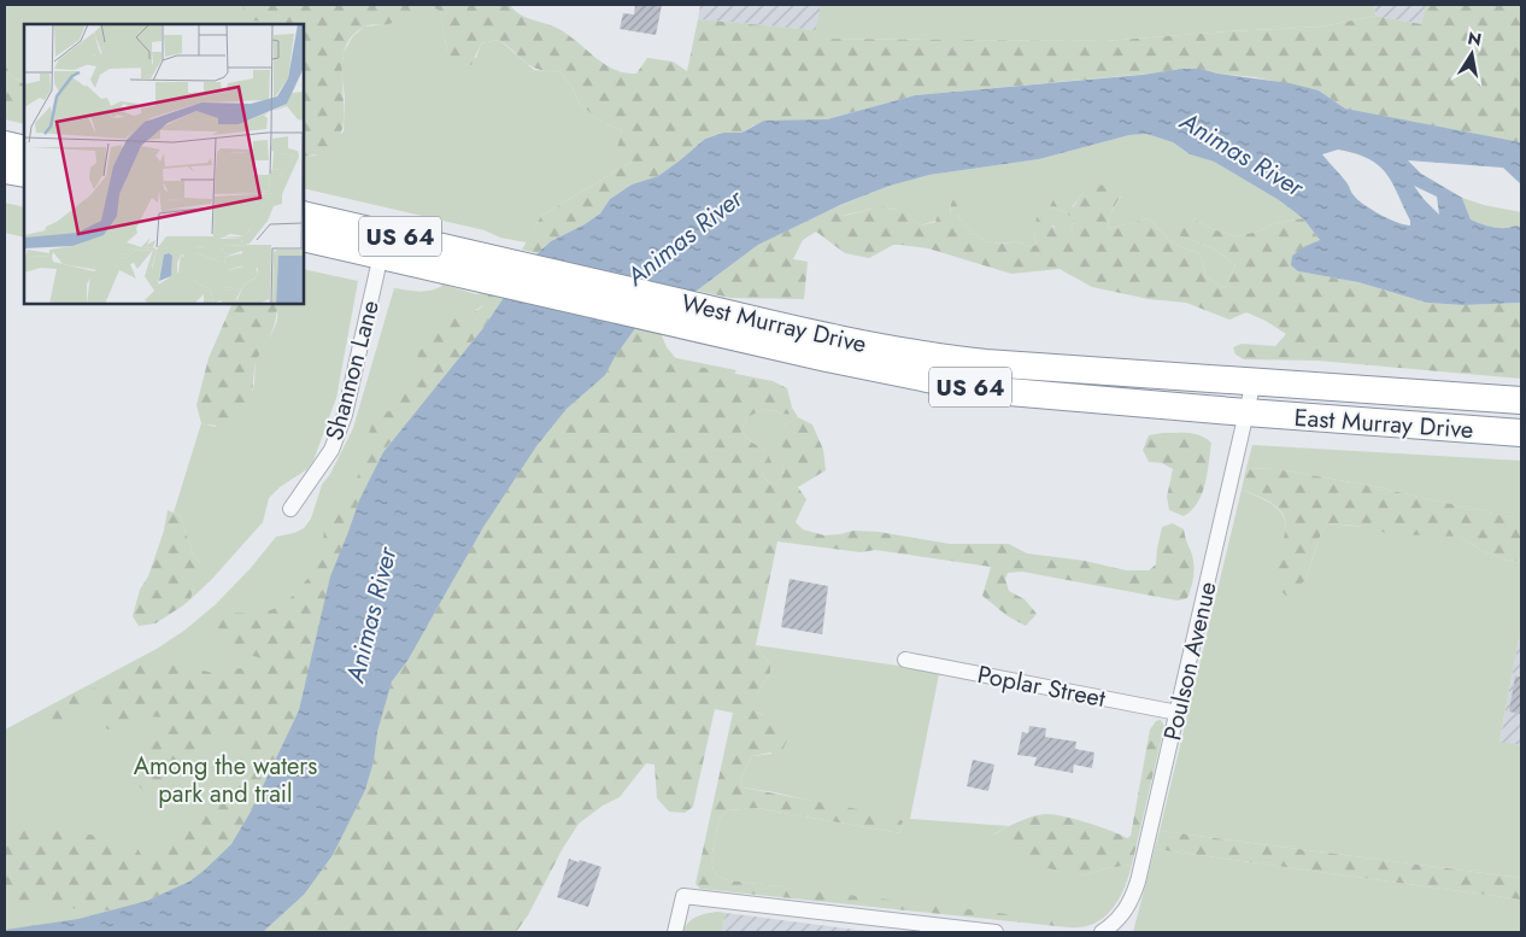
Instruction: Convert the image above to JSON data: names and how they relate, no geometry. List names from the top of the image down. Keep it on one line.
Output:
{"streets":{"highway":["US 64","West Murray Drive","East Murray Drive"],"street":["Shannon Lane","Poulson Avenue","Poplar Street"]},"crossings":[["West Murray Drive","Shannon Lane"],["West Murray Drive","East Murray Drive"],["West Murray Drive","Poulson Avenue"],["East Murray Drive","Poulson Avenue"],["Poulson Avenue","Poplar Street"]],"water":["Animas River"],"parks":["Among the waters park and trail"],"north":"top"}
